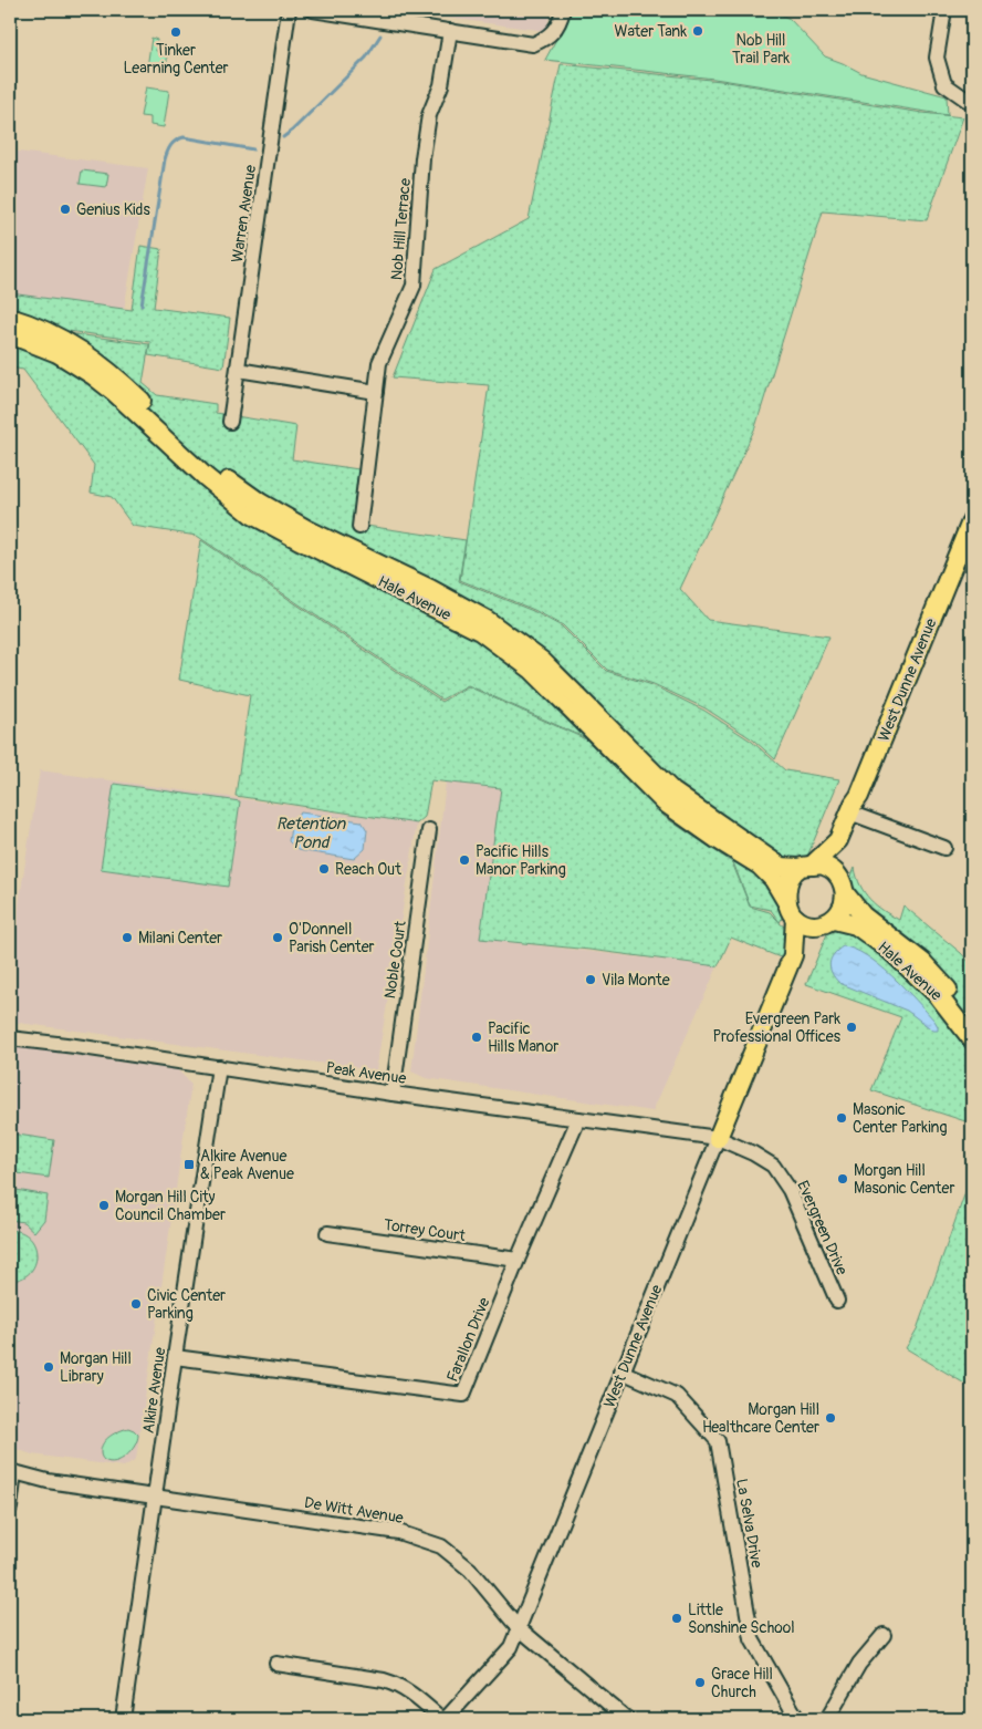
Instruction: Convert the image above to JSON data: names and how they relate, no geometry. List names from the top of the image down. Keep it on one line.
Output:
{"streets":{"main road":["Hale Avenue","West Dunne Avenue"],"street":["Warren Avenue","Nob Hill Terrace","Noble Court","Peak Avenue","Evergreen Drive","Torrey Court","Farallon Drive","Alkire Avenue","De Witt Avenue","La Selva Drive"]},"crossings":[["Hale Avenue","West Dunne Avenue"],["West Dunne Avenue","Peak Avenue"],["West Dunne Avenue","Evergreen Drive"],["West Dunne Avenue","De Witt Avenue"],["West Dunne Avenue","La Selva Drive"],["Noble Court","Peak Avenue"],["Peak Avenue","Evergreen Drive"],["Peak Avenue","Farallon Drive"],["Peak Avenue","Alkire Avenue"],["Torrey Court","Farallon Drive"],["Farallon Drive","Alkire Avenue"],["Alkire Avenue","De Witt Avenue"]],"water":["Retention Pond"],"parks":["Nob Hill Trail Park"],"places":{"other":["Water Tank","Tinker Learning Center","Genius Kids","Pacific Hills Manor Parking","Reach Out","Milani Center","O'Donnell Parish Center","Vila Monte","Evergreen Park Professional Offices","Pacific Hills Manor","Masonic Center Parking","Morgan Hill Masonic Center","Morgan Hill City Council Chamber","Civic Center Parking","Morgan Hill Library","Morgan Hill Healthcare Center","Little Sonshine School","Grace Hill Church"],"transit":["Alkire Avenue & Peak Avenue"]}}
